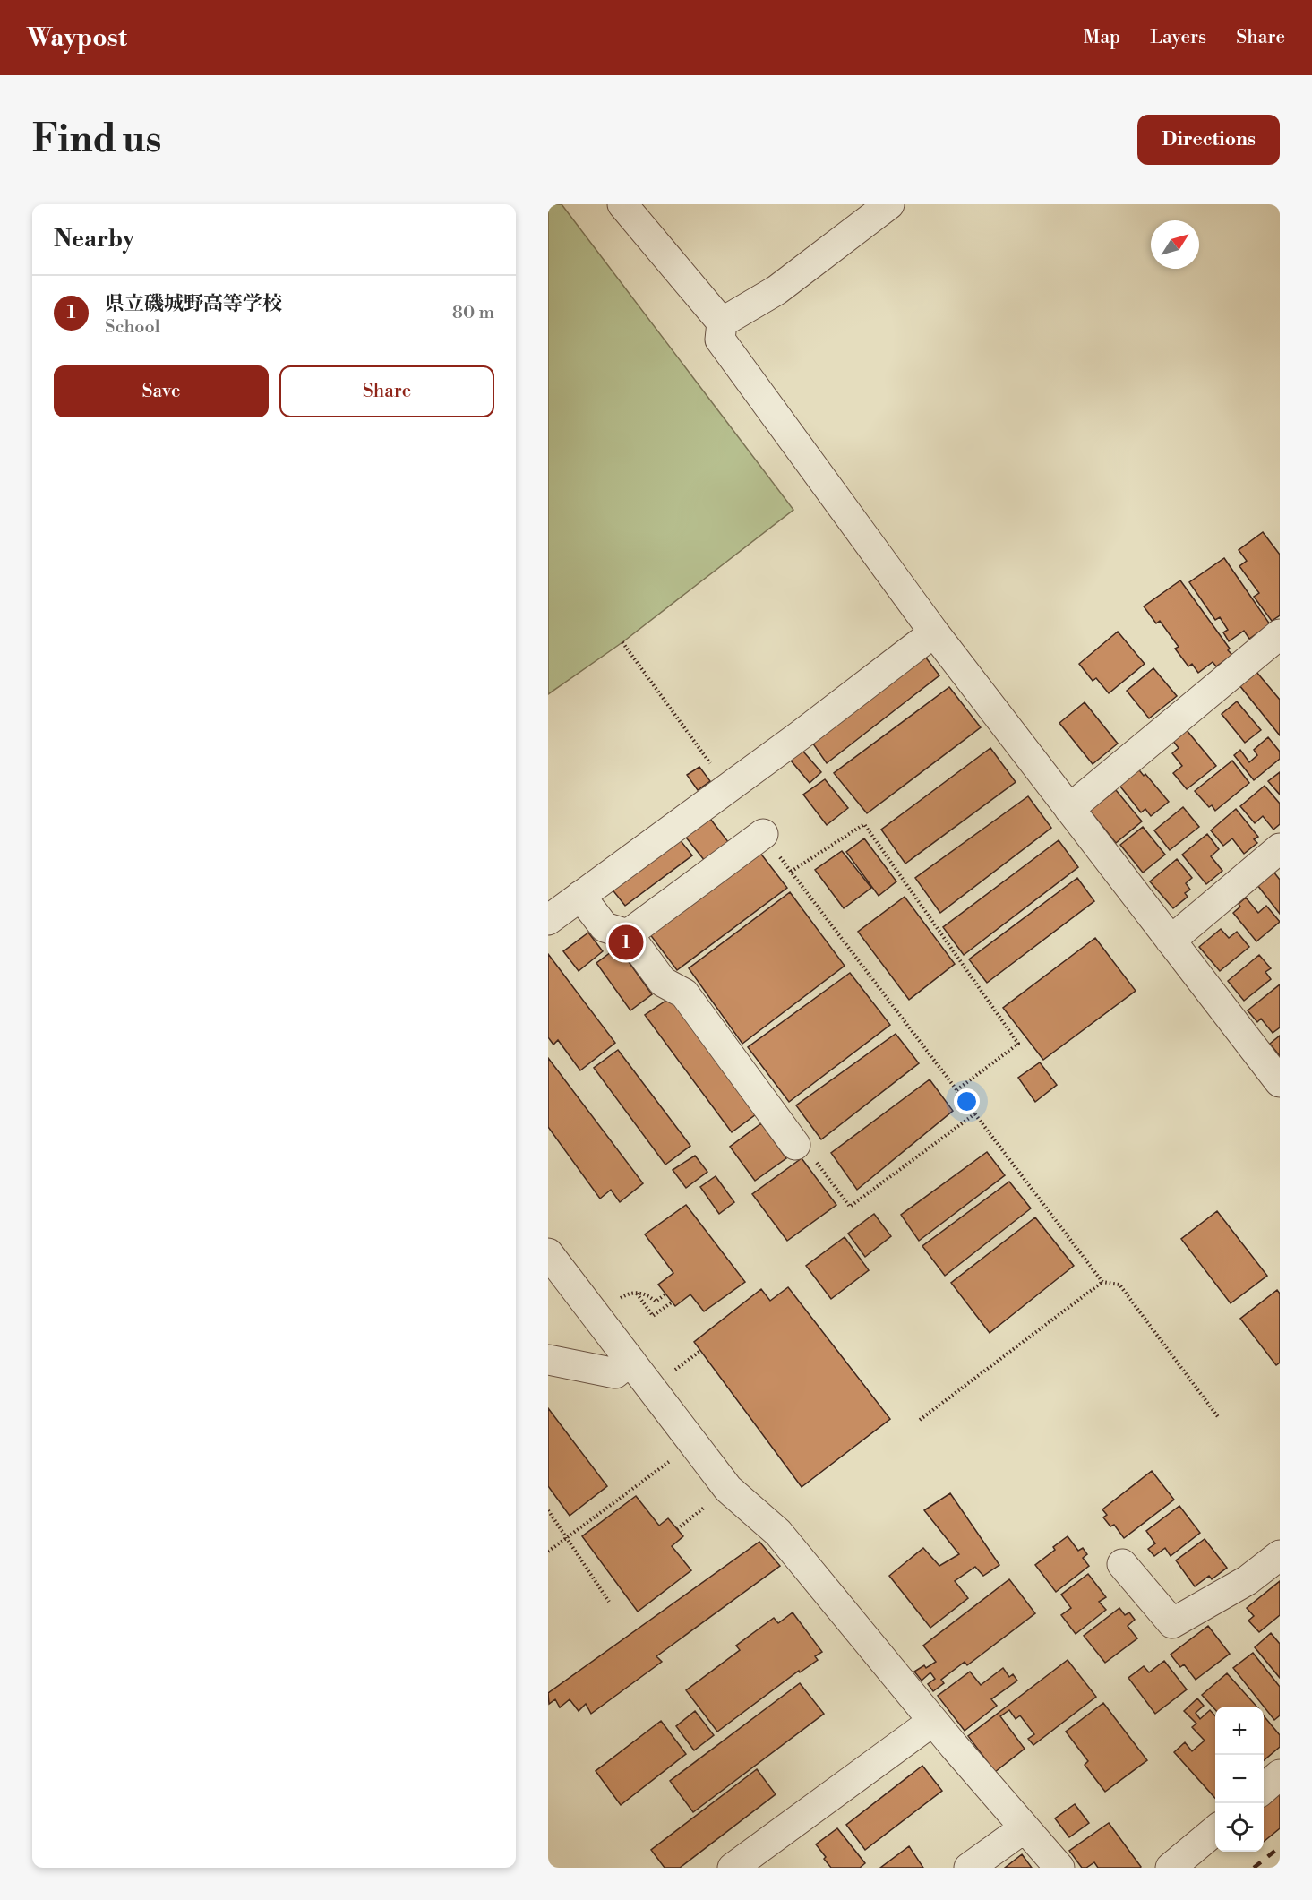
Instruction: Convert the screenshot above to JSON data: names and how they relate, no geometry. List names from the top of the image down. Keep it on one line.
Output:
{"north":"top right","page":{"header":"Waypost","nav":["Map","Layers","Share"],"buttons":["Directions",["Save","Share"]],"title":"Find us","heading":"Nearby","list":[{"mark":"1","name":"県立磯城野高等学校","note":"School","value":"80 m"}],"pins":"1","map_buttons":["+","−"]}}
